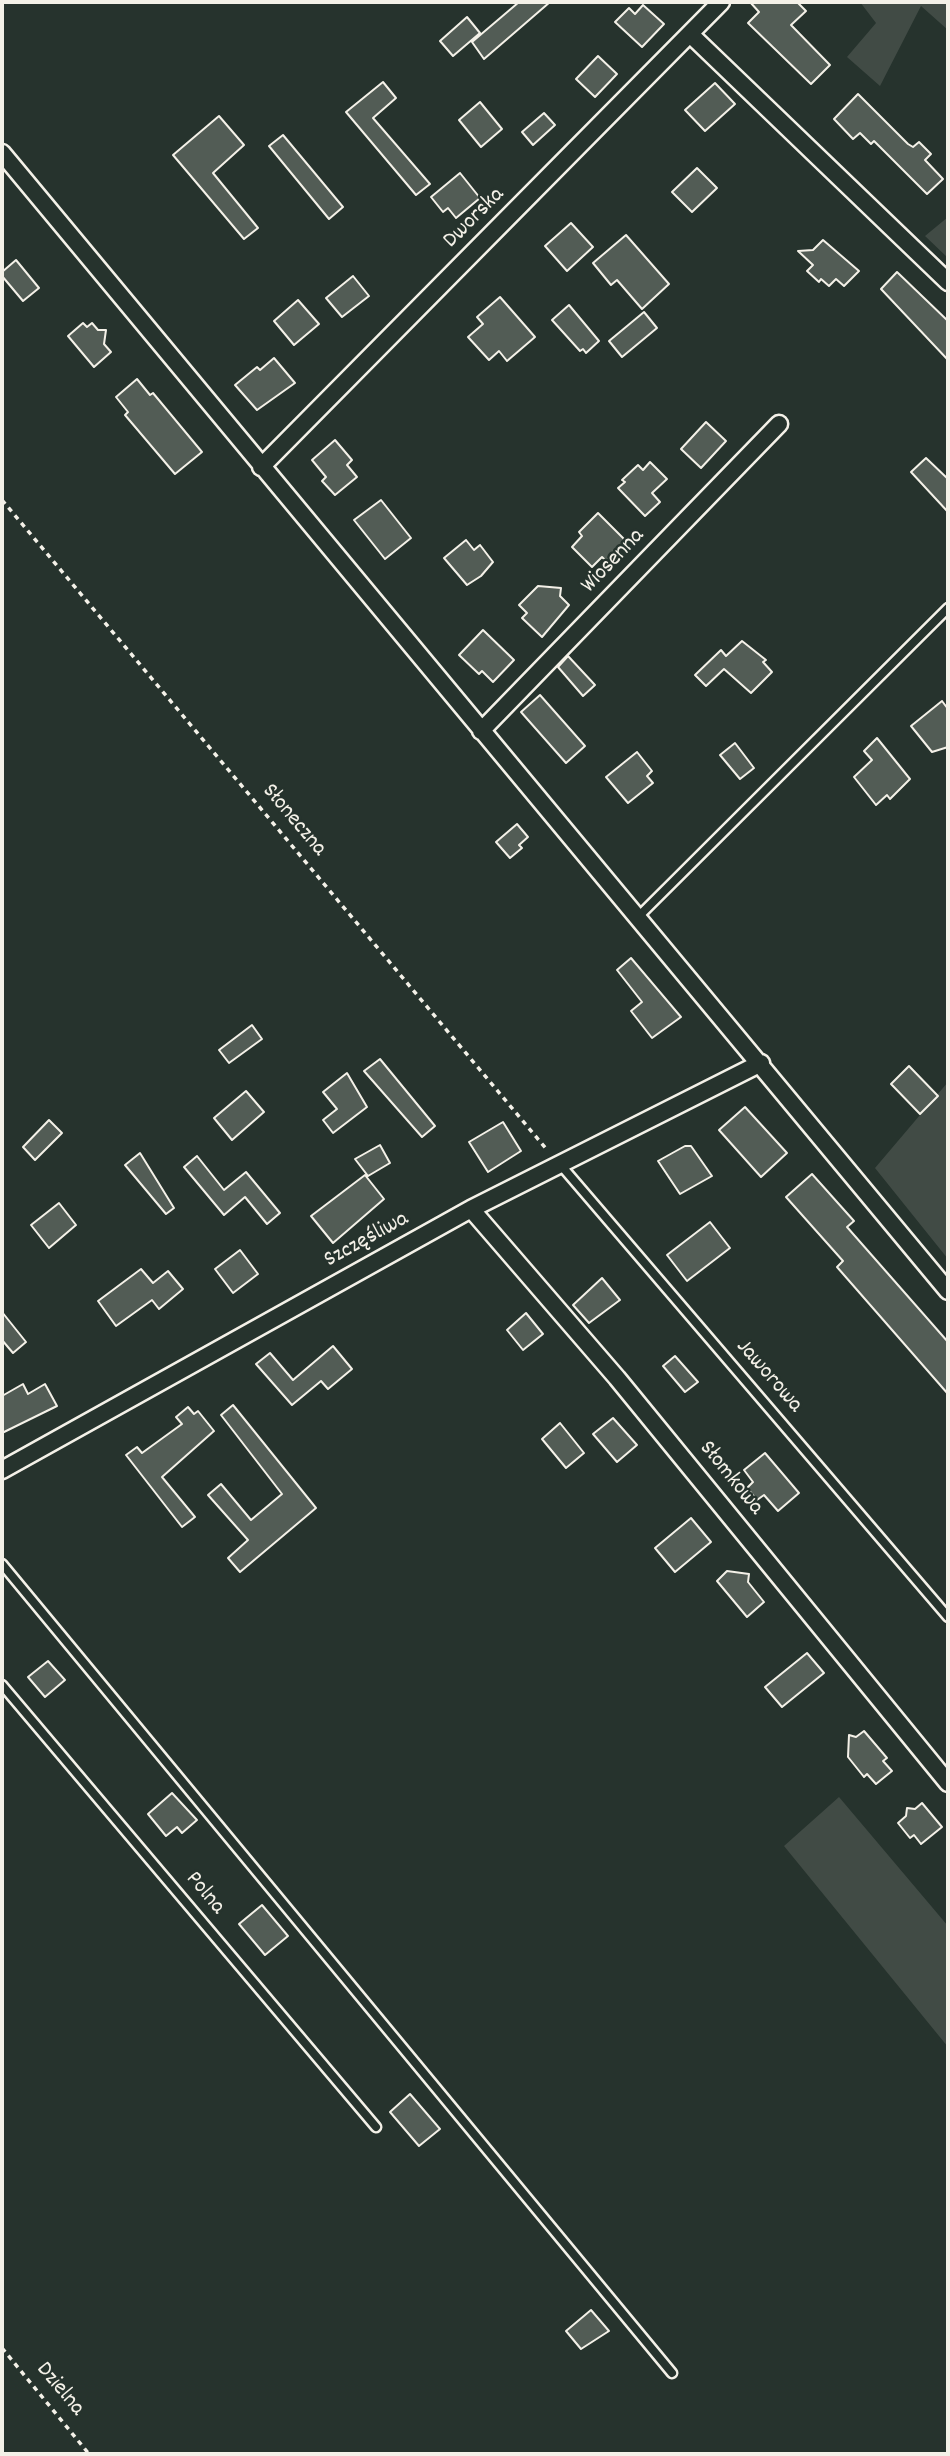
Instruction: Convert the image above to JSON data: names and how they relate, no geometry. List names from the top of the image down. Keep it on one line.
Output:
{"streets":{"street":["Dworska","Wiosenna","Szczęśliwa","Słomkowa"],"lane":["Jaworowa","Polna"],"path":["Słoneczna","Dzielna"]},"crossings":[["Słoneczna","Szczęśliwa"],["Słoneczna","Jaworowa"],["Szczęśliwa","Jaworowa"],["Szczęśliwa","Słomkowa"]]}
